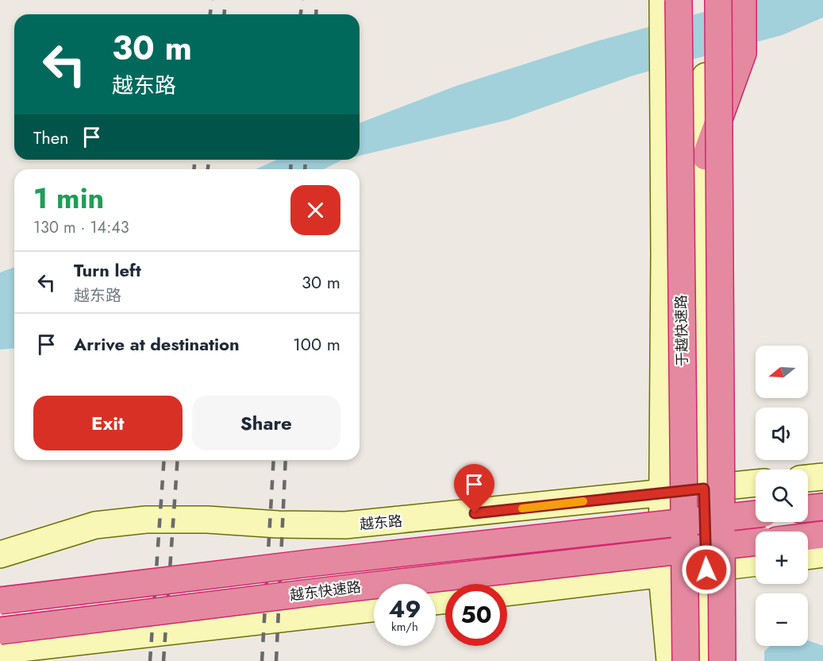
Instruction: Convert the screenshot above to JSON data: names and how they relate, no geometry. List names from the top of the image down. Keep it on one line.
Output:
{"streets":{"highway":["于越快速路","越东快速路"],"main road":["越东路"]},"north":"left","page":{"turn":["30 m","越东路"],"then":"Then","heading":["1 min","130 m · 14:43"],"list":[{"name":"Turn left","note":"越东路","value":"30 m"},{"name":"Arrive at destination","value":"100 m"}],"map_buttons":["+","−"],"buttons":["Exit","Share"],"speed":"49 km/h","limit":"50"}}
